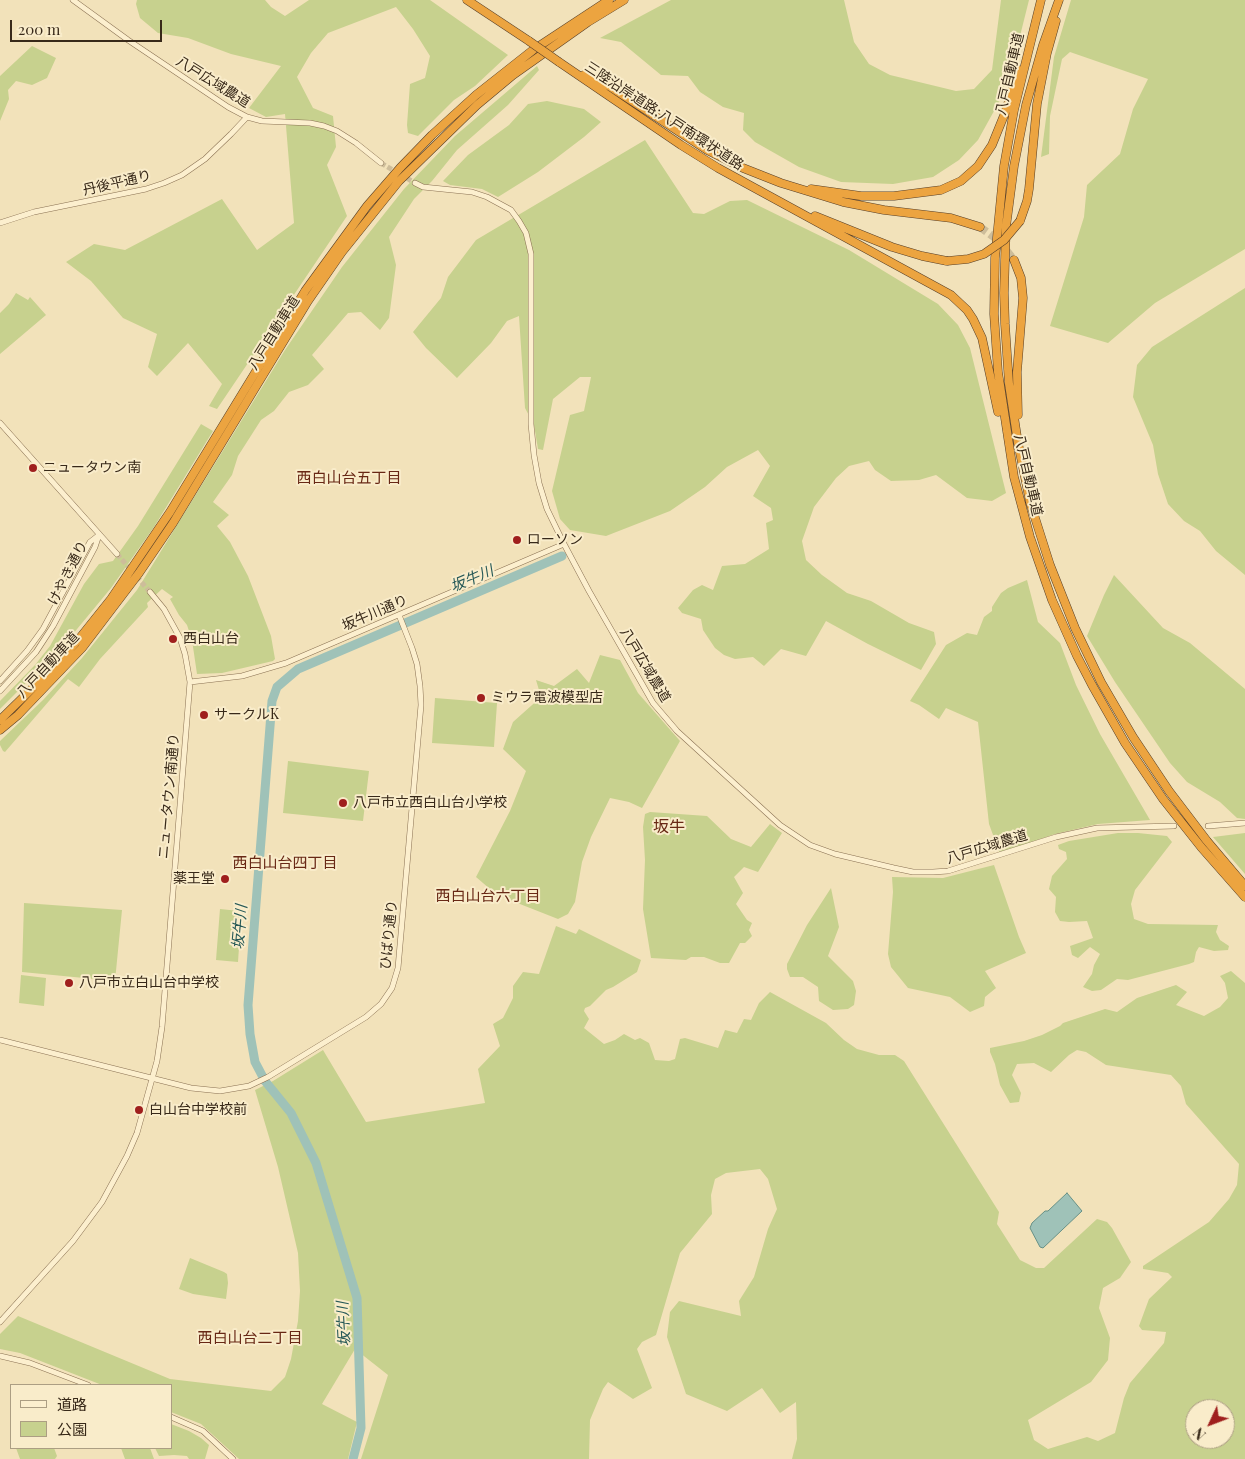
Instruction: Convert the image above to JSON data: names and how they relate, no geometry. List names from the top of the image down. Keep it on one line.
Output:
{"streets":{"highway":["八戸自動車道","三陸沿岸道路;八戸南環状道路"],"street":["八戸広域農道","丹後平通り","けやき通り","坂牛川通り","ニュータウン南通り","ひばり通り"]},"crossings":[["八戸広域農道","丹後平通り"],["八戸広域農道","坂牛川通り"],["坂牛川通り","ニュータウン南通り"],["坂牛川通り","ひばり通り"],["ニュータウン南通り","ひばり通り"]],"districts":["西白山台五丁目","坂牛","西白山台四丁目","西白山台六丁目","西白山台二丁目"],"water":["坂牛川"],"places":["ニュータウン南","ローソン","西白山台","ミウラ電波模型店","サークルK","八戸市立西白山台小学校","薬王堂","八戸市立白山台中学校","白山台中学校前"],"legend":["道路","公園"],"scale_bar":"200 m","north":"bottom left"}
